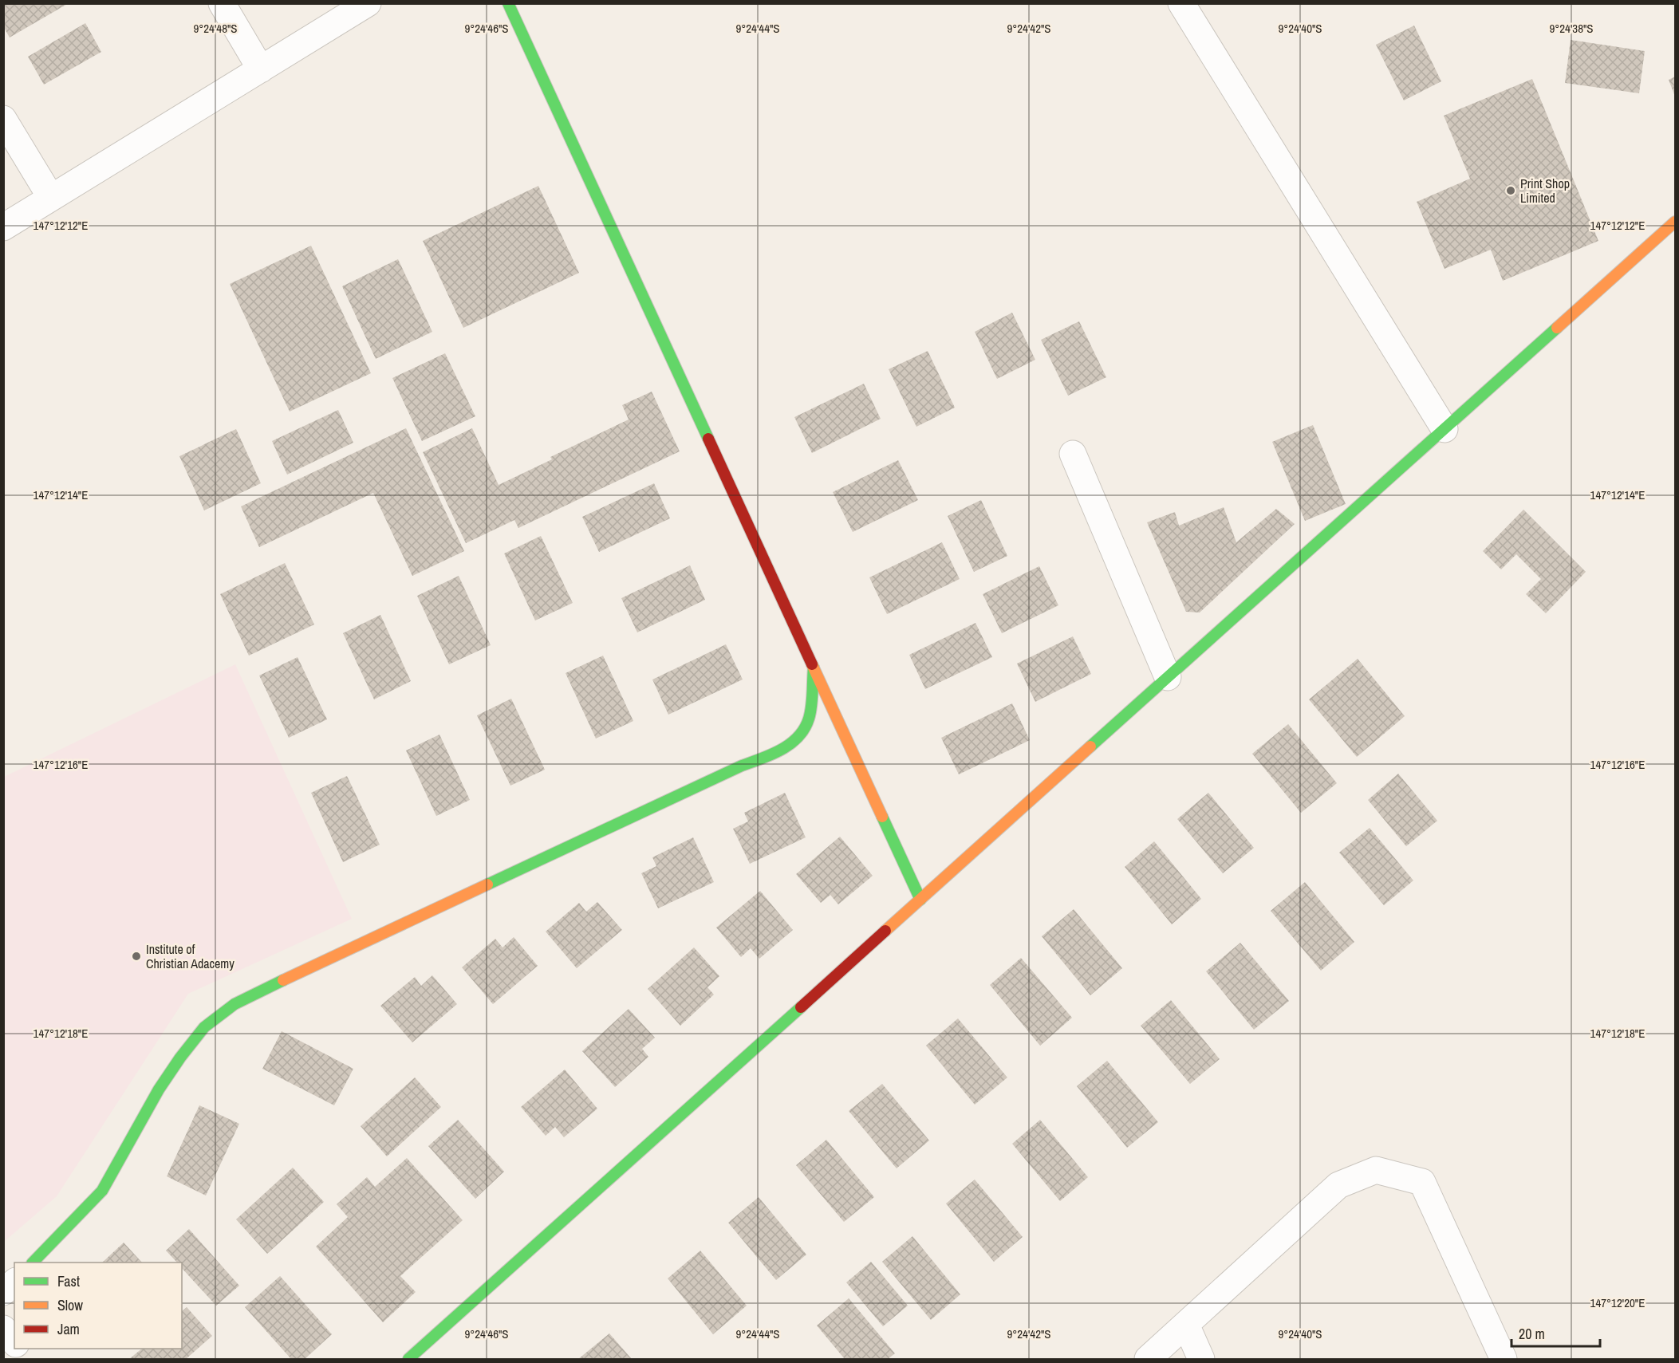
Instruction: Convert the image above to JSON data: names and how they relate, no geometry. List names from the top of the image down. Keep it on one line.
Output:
{"places":["Print Shop Limited","Institute of Christian Adacemy"],"legend":["Fast","Slow","Jam"],"scale_bar":"20 m","coordinates":["9°24'48\"S","9°24'46\"S","9°24'44\"S","9°24'42\"S","9°24'40\"S","9°24'38\"S","147°12'12\"E","147°12'14\"E","147°12'16\"E","147°12'18\"E","147°12'20\"E"]}
